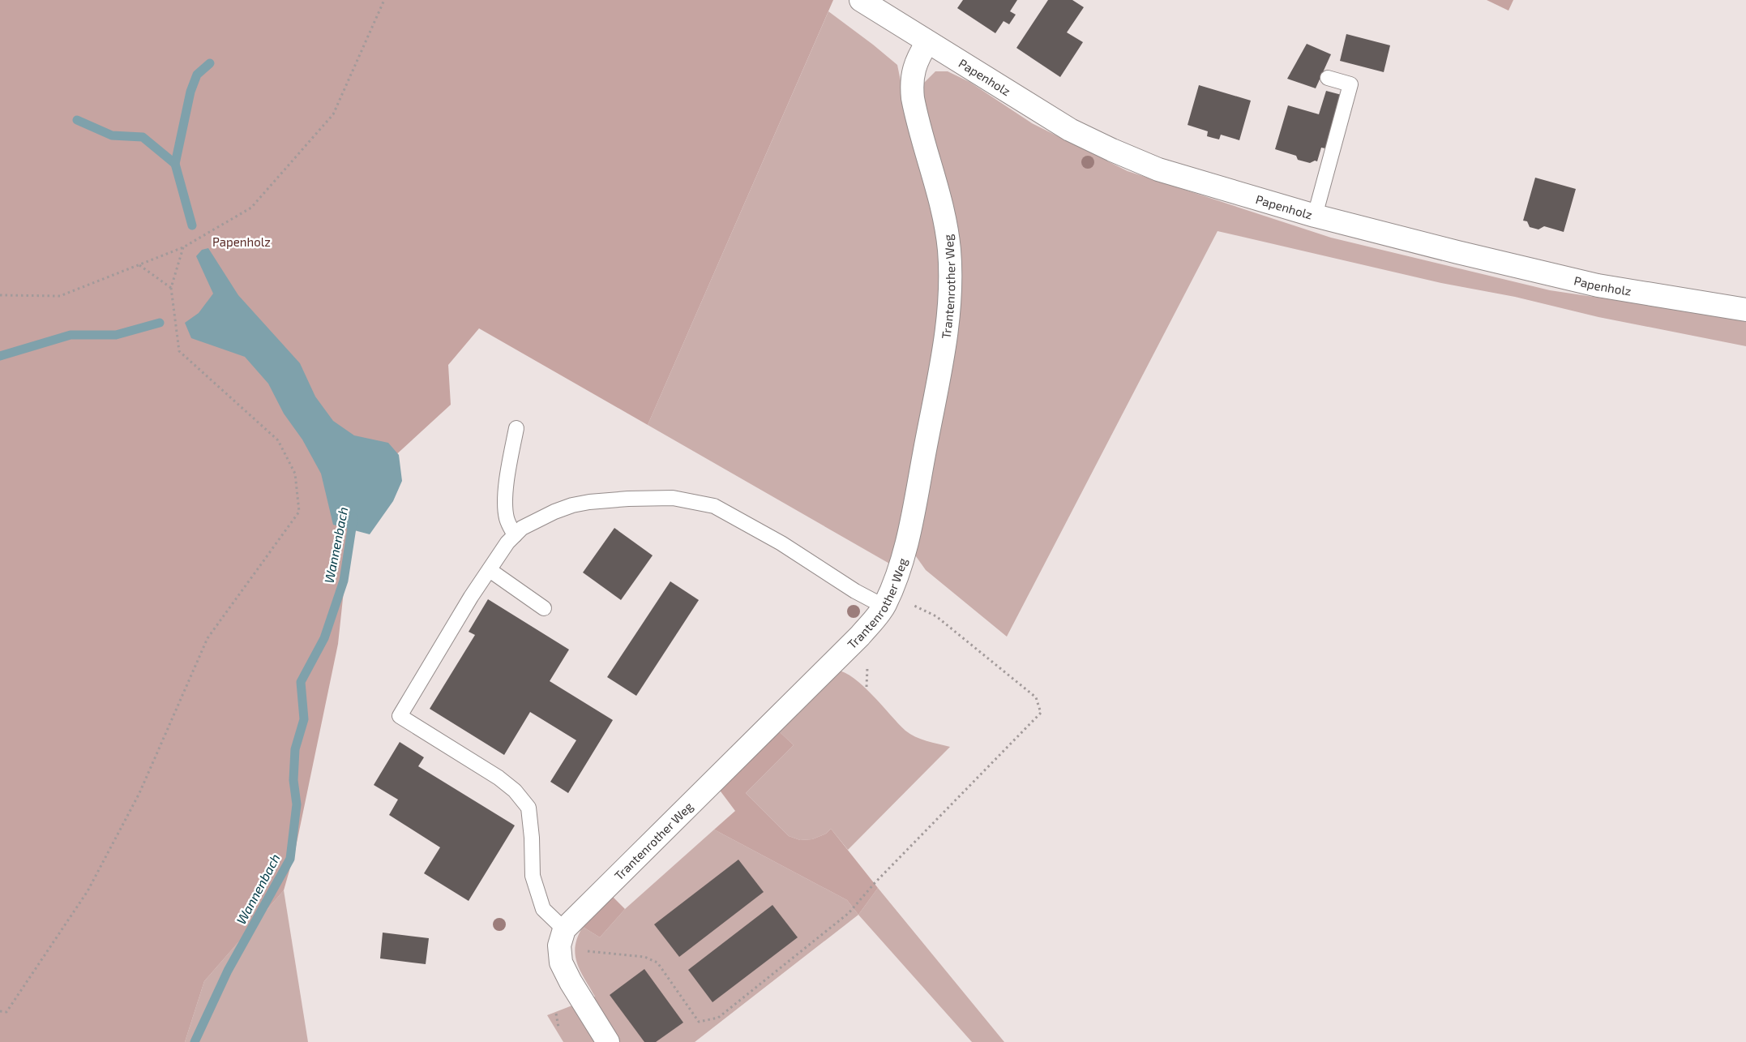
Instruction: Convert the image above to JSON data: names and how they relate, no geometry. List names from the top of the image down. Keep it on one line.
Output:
{"streets":{"street":["Papenholz","Trantenrother Weg"]},"crossings":[["Papenholz","Trantenrother Weg"]],"water":["Wannenbach"],"parks":["Papenholz"]}
